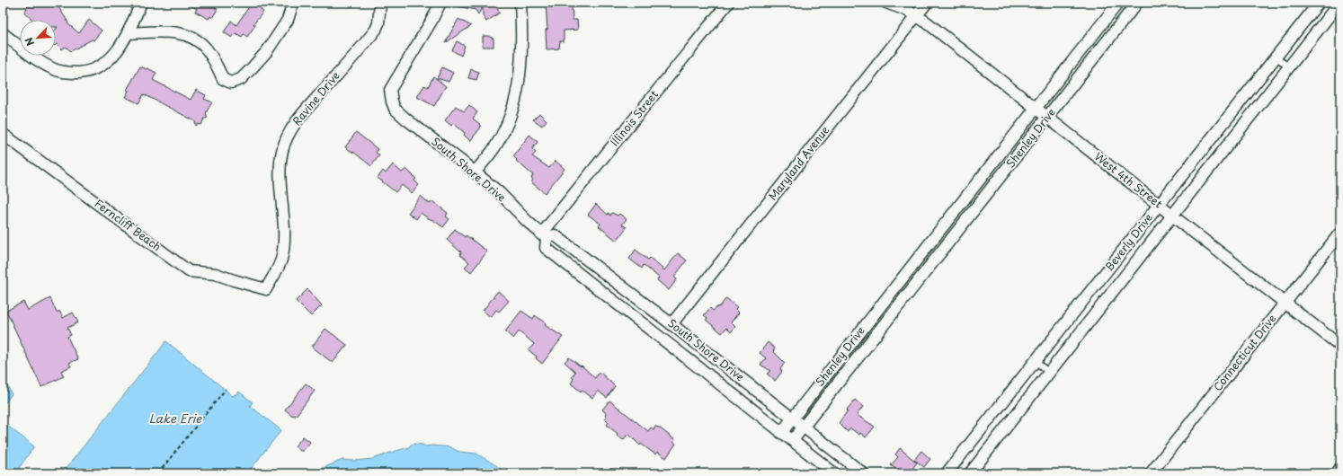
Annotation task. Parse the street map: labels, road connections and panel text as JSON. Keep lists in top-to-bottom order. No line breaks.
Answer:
{"streets":{"street":["Ravine Drive","Illinois Street","Shenley Drive","Maryland Avenue","South Shore Drive","West 4th Street","Ferncliff Beach","Beverly Drive","Connecticut Drive"]},"crossings":[["Ravine Drive","Ferncliff Beach"],["Illinois Street","South Shore Drive"],["Shenley Drive","South Shore Drive"],["Shenley Drive","West 4th Street"],["Maryland Avenue","South Shore Drive"],["Maryland Avenue","West 4th Street"],["West 4th Street","Beverly Drive"],["West 4th Street","Connecticut Drive"]],"water":["Lake Erie"],"north":"bottom left"}
